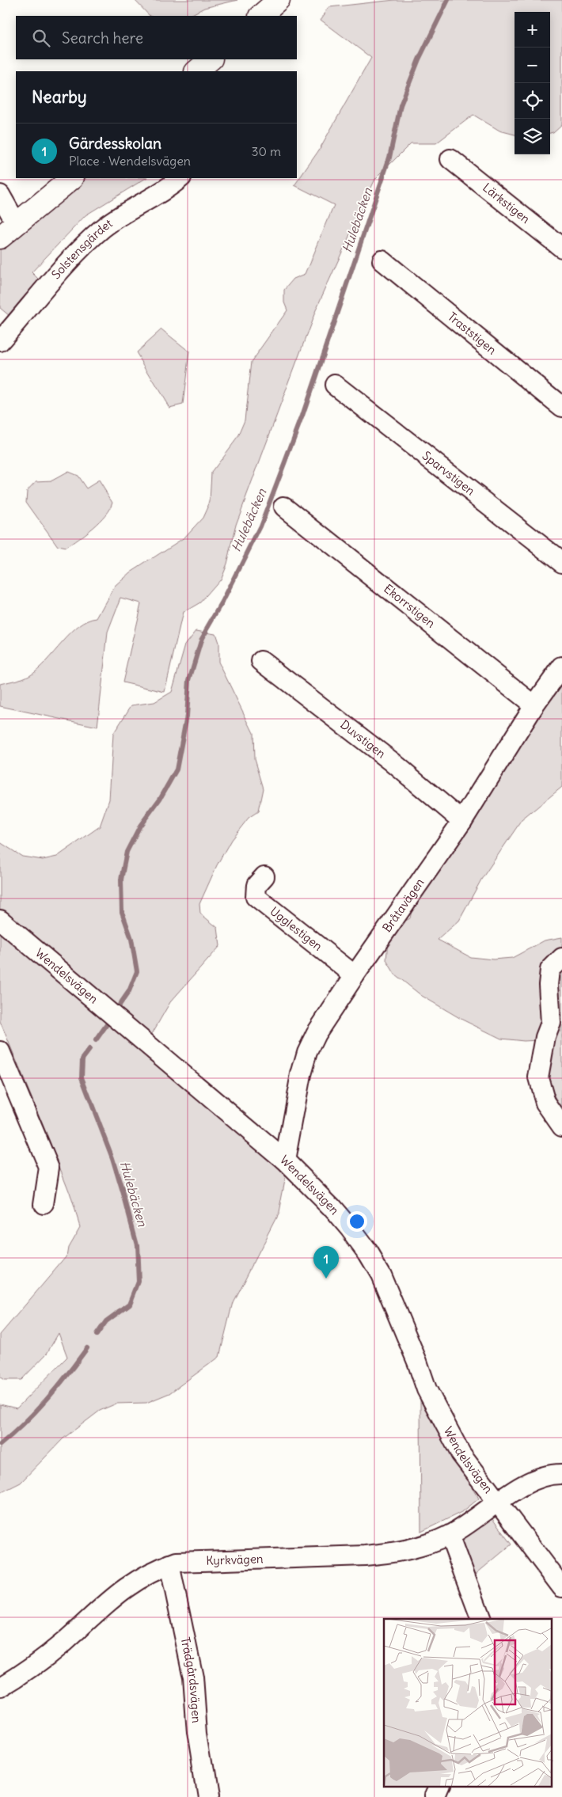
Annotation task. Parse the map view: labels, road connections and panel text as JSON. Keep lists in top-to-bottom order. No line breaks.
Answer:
{"streets":{"street":["Lärkstigen","Solstensgärdet","Traststigen","Sparvstigen","Ekorrstigen","Duvstigen","Bråtavägen","Ugglestigen","Wendelsvägen","Kyrkvägen","Trädgårdsvägen"]},"crossings":[["Ekorrstigen","Bråtavägen"],["Duvstigen","Bråtavägen"],["Bråtavägen","Ugglestigen"],["Bråtavägen","Wendelsvägen"],["Wendelsvägen","Kyrkvägen"],["Kyrkvägen","Trädgårdsvägen"]],"water":["Hulebäcken"],"page":{"map_buttons":["+","−"],"search":"Search here","heading":"Nearby","list":[{"mark":"1","name":"Gärdesskolan","note":"Place · Wendelsvägen","value":"30 m"}],"pins":"1"}}
